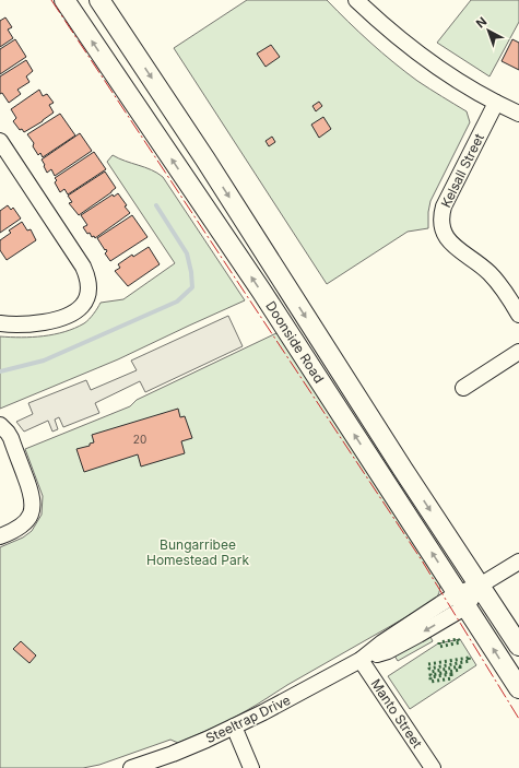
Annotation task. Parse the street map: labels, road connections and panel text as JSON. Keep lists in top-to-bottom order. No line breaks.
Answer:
{"streets":{"main road":["Doonside Road"],"street":["Kelsall Street","Manto Street","Steeltrap Drive"]},"crossings":[["Doonside Road","Steeltrap Drive"],["Manto Street","Steeltrap Drive"]],"parks":["Bungarribee Homestead Park"],"house_numbers":["20"],"north":"top left"}
